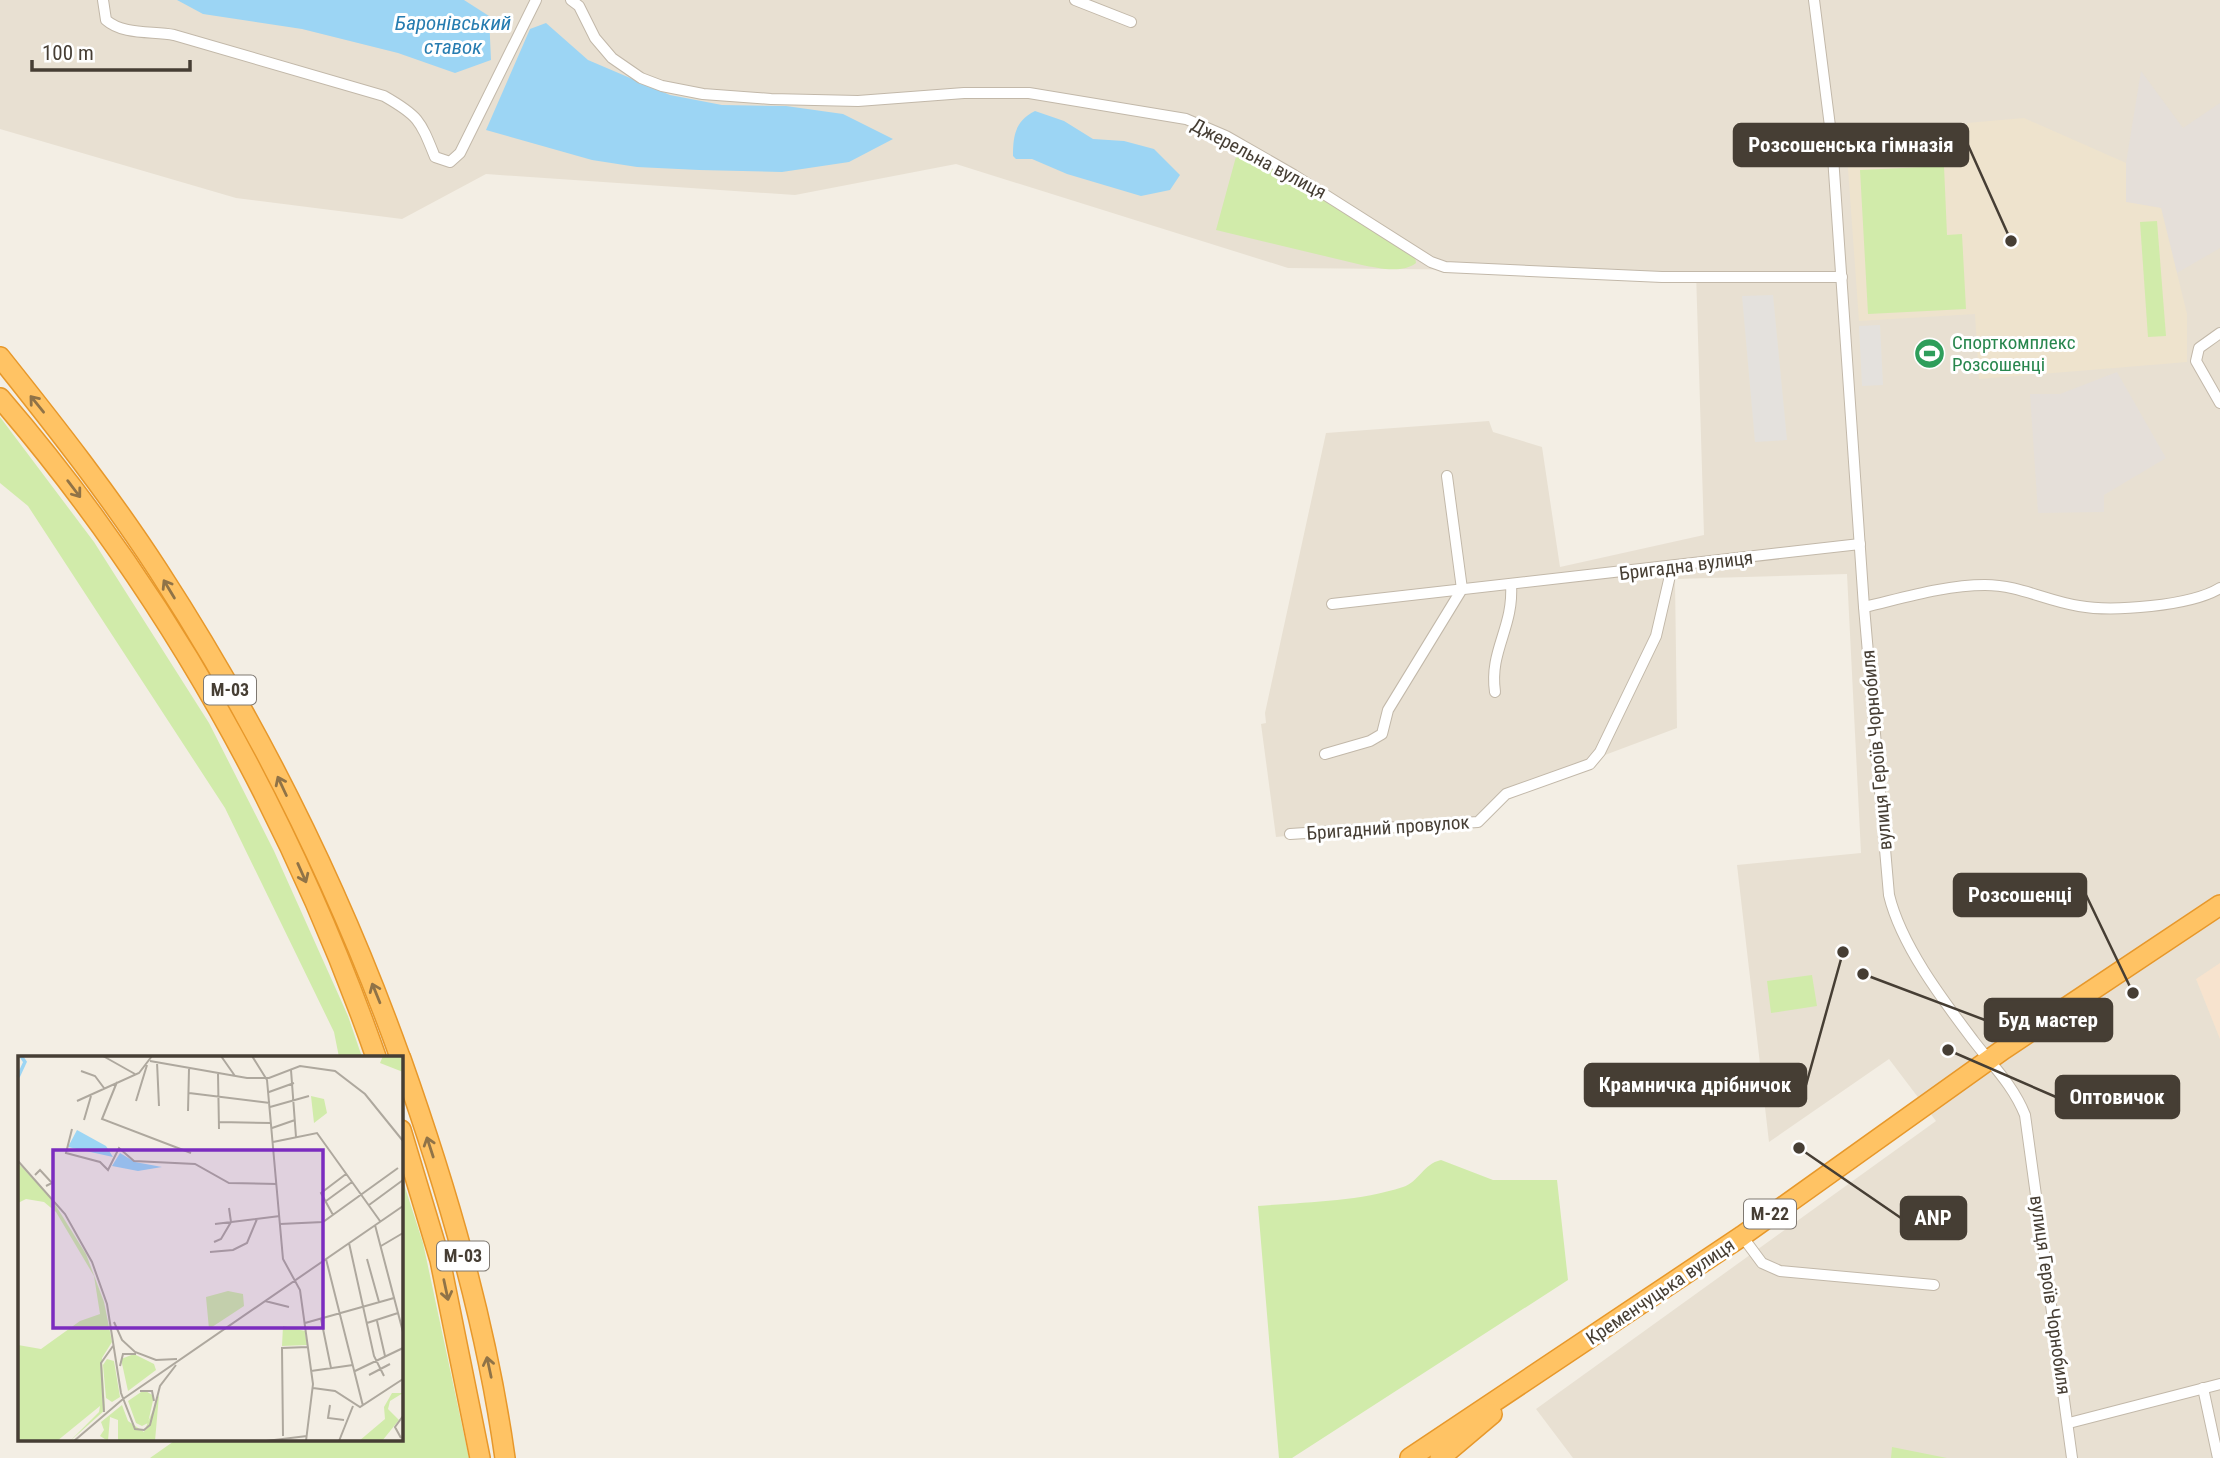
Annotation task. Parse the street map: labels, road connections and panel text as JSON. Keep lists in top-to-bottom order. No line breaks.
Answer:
{"streets":{"highway":["М-03","М-22","Кременчуцька вулиця"],"street":["Джерельна вулиця","Бригадна вулиця","вулиця Героїв Чорнобиля","Бригадний провулок"]},"crossings":[["Джерельна вулиця","вулиця Героїв Чорнобиля"],["Бригадна вулиця","вулиця Героїв Чорнобиля"],["Бригадна вулиця","Бригадний провулок"],["вулиця Героїв Чорнобиля","Кременчуцька вулиця"],["М-22","Кременчуцька вулиця"]],"water":["Баронівський ставок"],"places":{"other":["Розсошенська гімназія","Крамничка дрібничок","Буд мастер","Розсошенці","Оптовичок","ANP"],"sports":["Спорткомплекс Розсошенці"]},"scale_bar":"100 m"}
